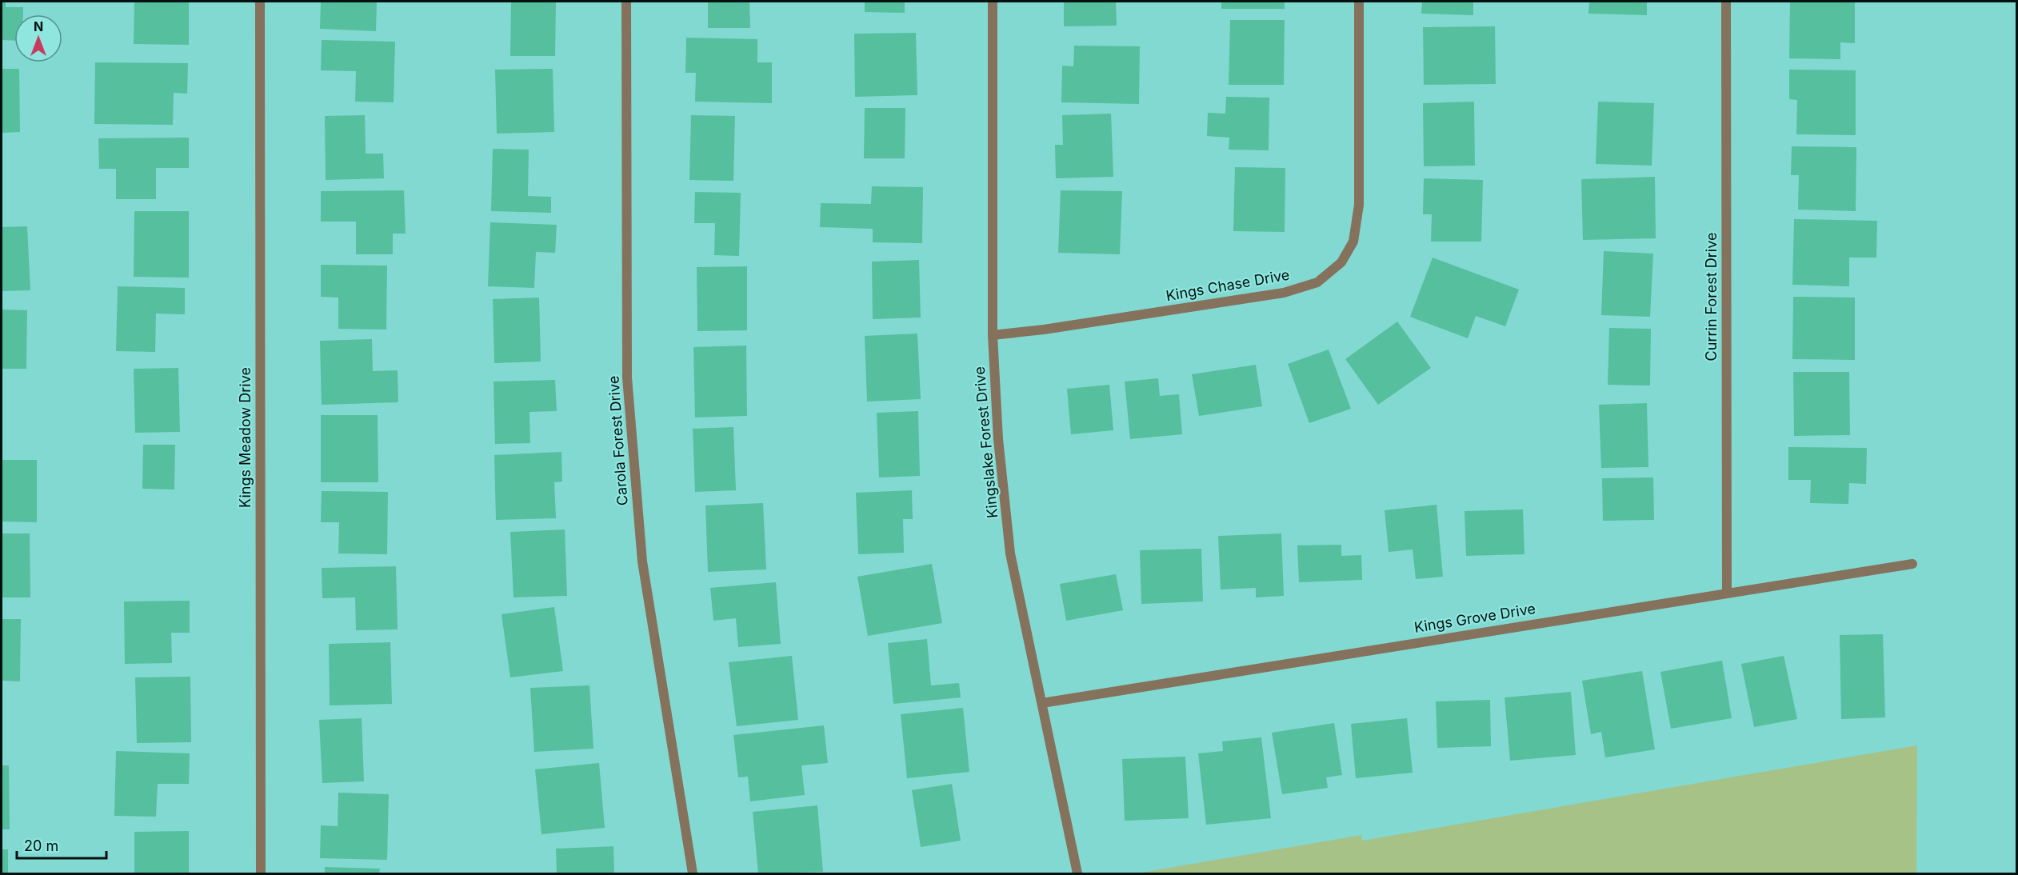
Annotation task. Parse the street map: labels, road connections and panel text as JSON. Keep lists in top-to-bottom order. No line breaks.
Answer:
{"streets":{"street":["Kings Chase Drive","Currin Forest Drive","Kings Meadow Drive","Carola Forest Drive","Kingslake Forest Drive","Kings Grove Drive"]},"crossings":[["Kings Chase Drive","Kingslake Forest Drive"],["Currin Forest Drive","Kings Grove Drive"],["Kingslake Forest Drive","Kings Grove Drive"]],"scale_bar":"20 m","north":"top"}
